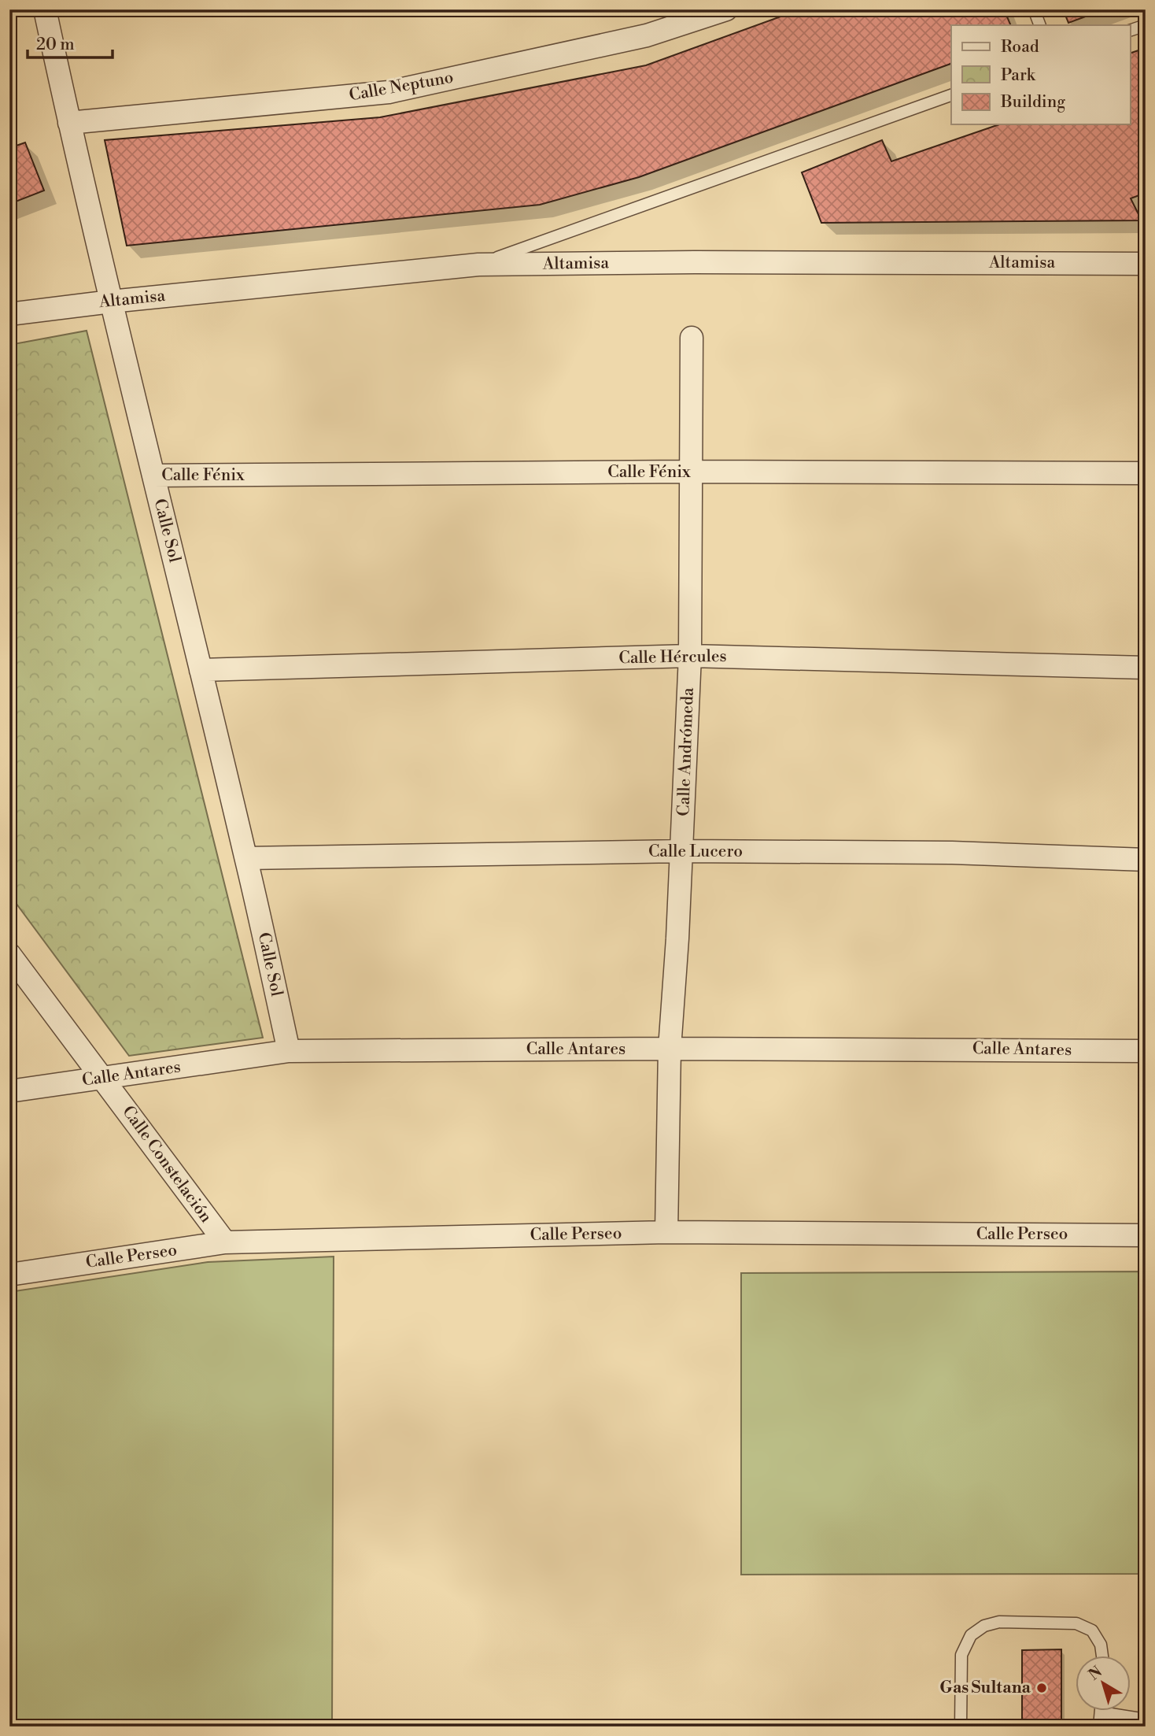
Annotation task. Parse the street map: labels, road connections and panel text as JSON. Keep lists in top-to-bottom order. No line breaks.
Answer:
{"streets":{"street":["Calle Neptuno","Altamisa","Calle Fénix","Calle Sol","Calle Hércules","Calle Andrómeda","Calle Lucero","Calle Antares","Calle Constelación","Calle Perseo"]},"crossings":[["Calle Neptuno","Calle Sol"],["Altamisa","Calle Sol"],["Calle Fénix","Calle Sol"],["Calle Fénix","Calle Andrómeda"],["Calle Sol","Calle Hércules"],["Calle Sol","Calle Lucero"],["Calle Sol","Calle Antares"],["Calle Hércules","Calle Andrómeda"],["Calle Andrómeda","Calle Lucero"],["Calle Andrómeda","Calle Antares"],["Calle Andrómeda","Calle Perseo"],["Calle Antares","Calle Constelación"],["Calle Constelación","Calle Perseo"]],"places":["Gas Sultana"],"legend":["Road","Park","Building"],"scale_bar":"20 m","north":"top left"}
